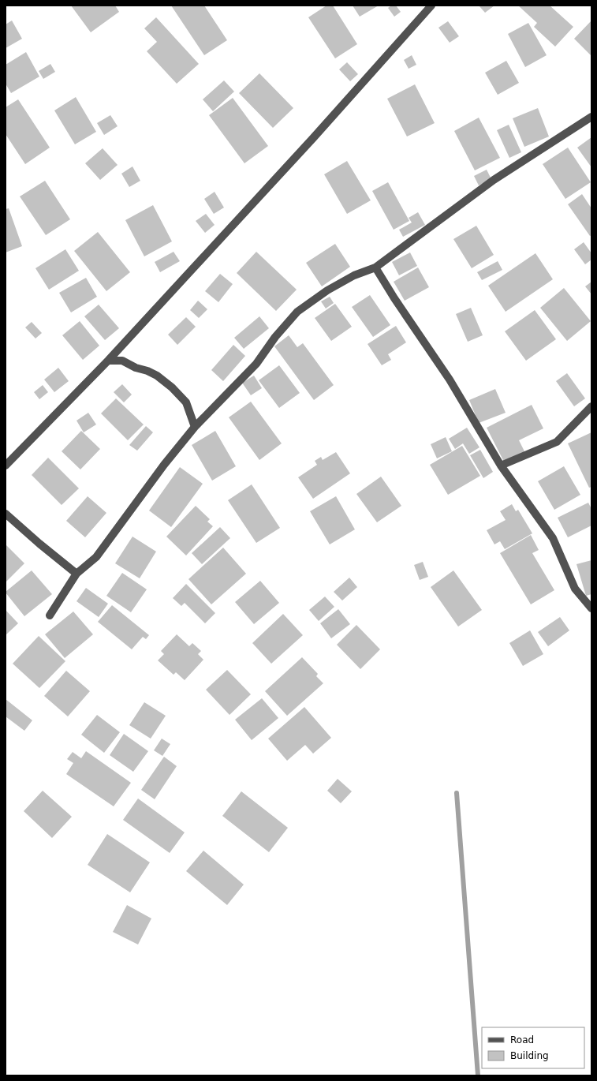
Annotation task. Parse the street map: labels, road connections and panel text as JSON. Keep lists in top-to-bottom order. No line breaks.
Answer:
{"legend":["Road","Building"]}
